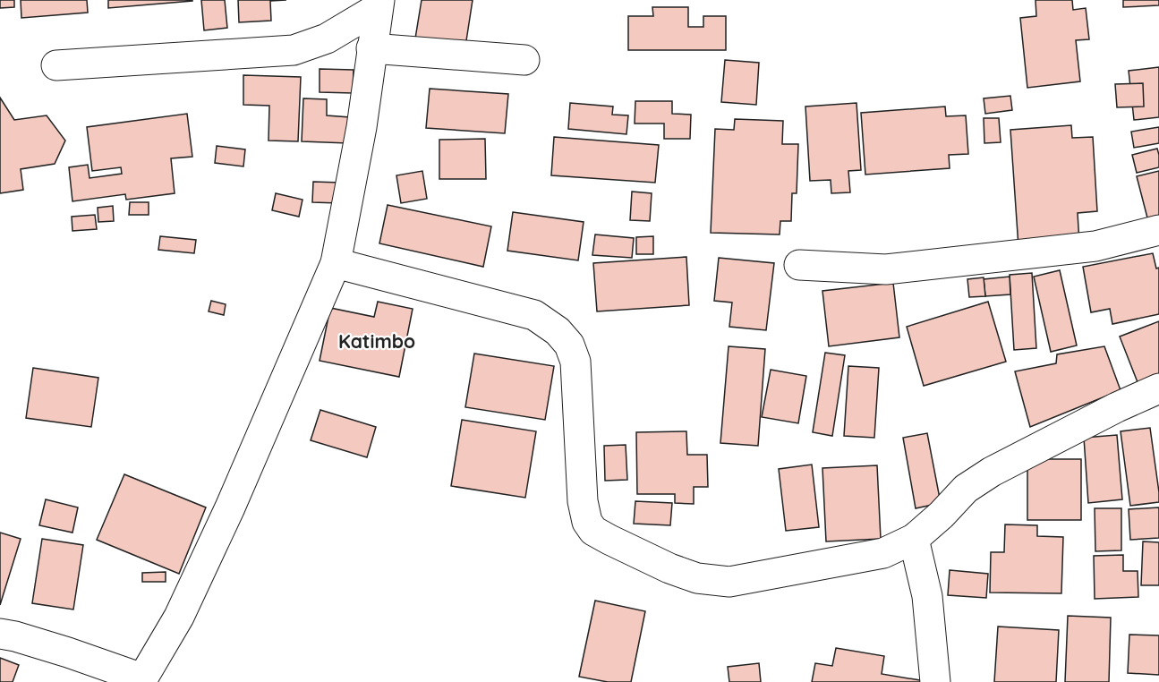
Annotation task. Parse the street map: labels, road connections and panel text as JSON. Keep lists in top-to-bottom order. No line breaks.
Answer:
{"districts":["Katimbo"]}
